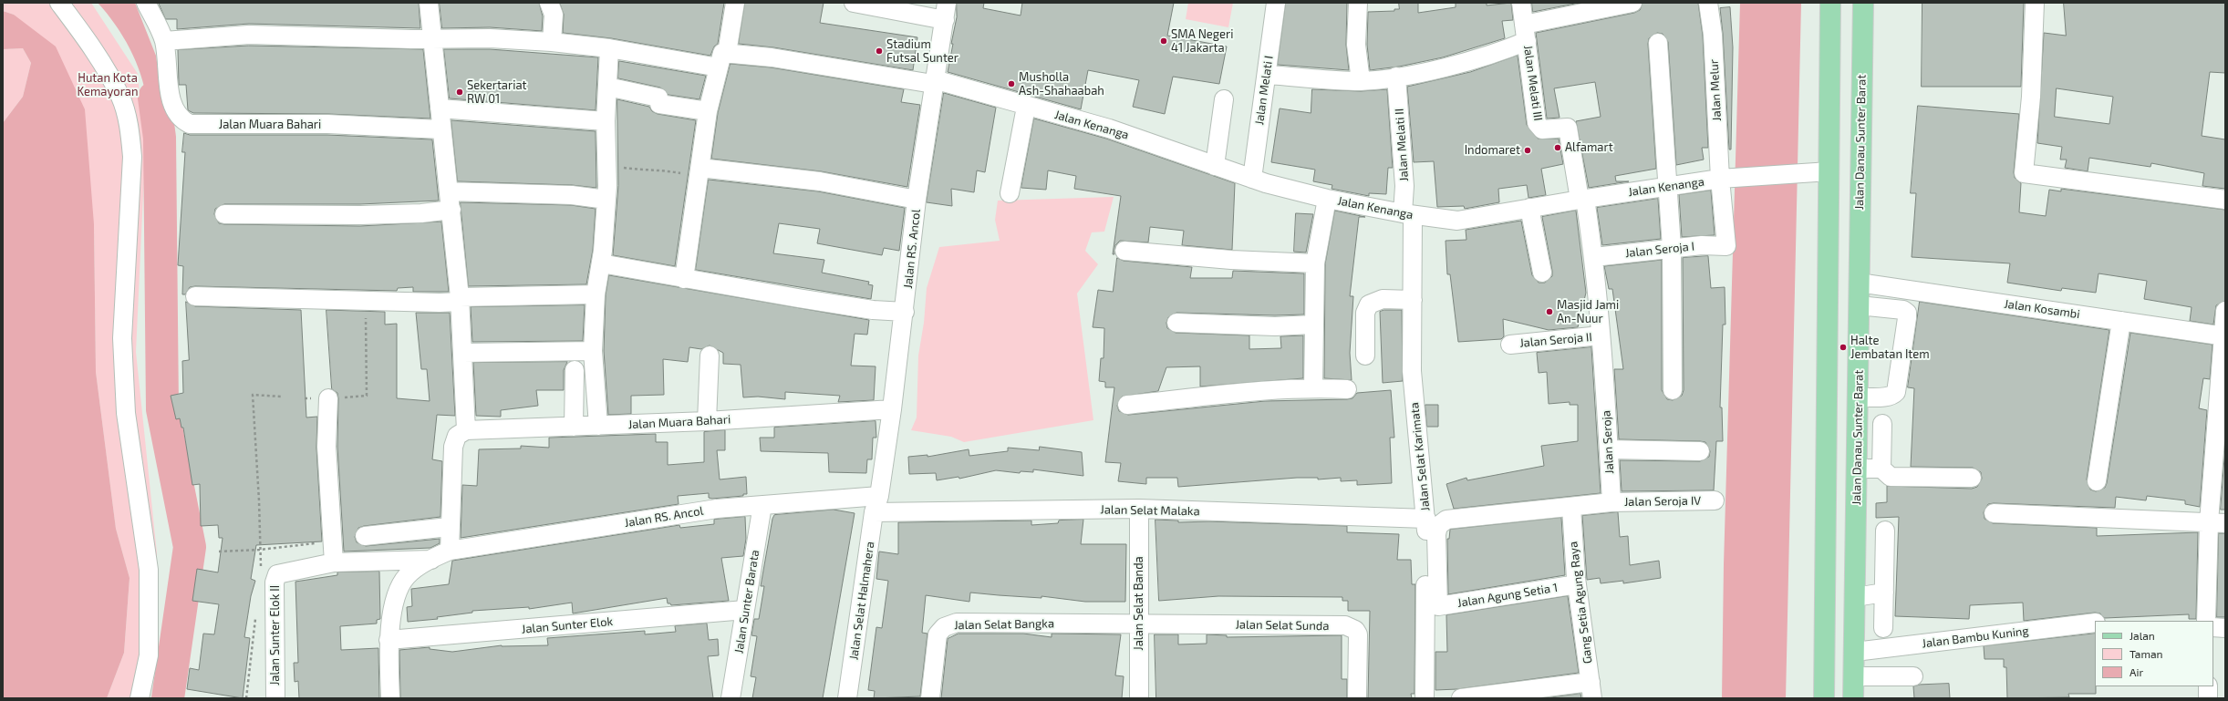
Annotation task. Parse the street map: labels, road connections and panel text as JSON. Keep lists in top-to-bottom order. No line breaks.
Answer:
{"streets":{"main road":["Jalan Danau Sunter Barat"],"street":["Jalan Melati III","Jalan Melati I","Jalan Melur","Jalan Muara Bahari","Jalan Kenanga","Jalan Melati II","Jalan RS. Ancol","Jalan Seroja I","Jalan Kosambi","Jalan Seroja II","Jalan Seroja","Jalan Selat Karimata","Jalan Seroja IV","Jalan Selat Malaka","Jalan Agung Setia 1","Jalan Selat Halmahera","Jalan Sunter Barata","Gang Setia Agung Raya","Jalan Selat Banda","Jalan Selat Bangka","Jalan Sunter Elok","Jalan Selat Sunda","Jalan Sunter Elok II","Jalan Bambu Kuning"]},"crossings":[["Jalan Melati III","Jalan Kenanga"],["Jalan Melati III","Jalan Seroja"],["Jalan Melati I","Jalan Kenanga"],["Jalan Melur","Jalan Kenanga"],["Jalan Melur","Jalan Seroja I"],["Jalan Muara Bahari","Jalan RS. Ancol"],["Jalan Kenanga","Jalan Melati II"],["Jalan Kenanga","Jalan RS. Ancol"],["Jalan Kenanga","Jalan Seroja"],["Jalan Kenanga","Jalan Selat Karimata"],["Jalan Danau Sunter Barat","Jalan Kosambi"],["Jalan Danau Sunter Barat","Jalan Bambu Kuning"],["Jalan Melati II","Jalan Selat Karimata"],["Jalan RS. Ancol","Jalan Selat Malaka"],["Jalan RS. Ancol","Jalan Selat Halmahera"],["Jalan RS. Ancol","Jalan Sunter Barata"],["Jalan Seroja I","Jalan Seroja"],["Jalan Seroja II","Jalan Seroja"],["Jalan Seroja","Jalan Seroja IV"],["Jalan Selat Karimata","Jalan Selat Malaka"],["Jalan Selat Malaka","Jalan Selat Halmahera"],["Jalan Selat Malaka","Jalan Selat Banda"],["Jalan Agung Setia 1","Gang Setia Agung Raya"],["Jalan Sunter Barata","Jalan Sunter Elok"],["Jalan Selat Banda","Jalan Selat Bangka"],["Jalan Selat Banda","Jalan Selat Sunda"],["Jalan Selat Bangka","Jalan Selat Sunda"]],"parks":["Hutan Kota Kemayoran"],"places":["SMA Negeri 41 Jakarta","Stadium Futsal Sunter","Musholla Ash-Shahaabah","Sekertariat RW 01","Alfamart","Indomaret","Masjid Jami An-Nuur","Halte Jembatan Item"],"legend":["Jalan","Taman","Air"]}
